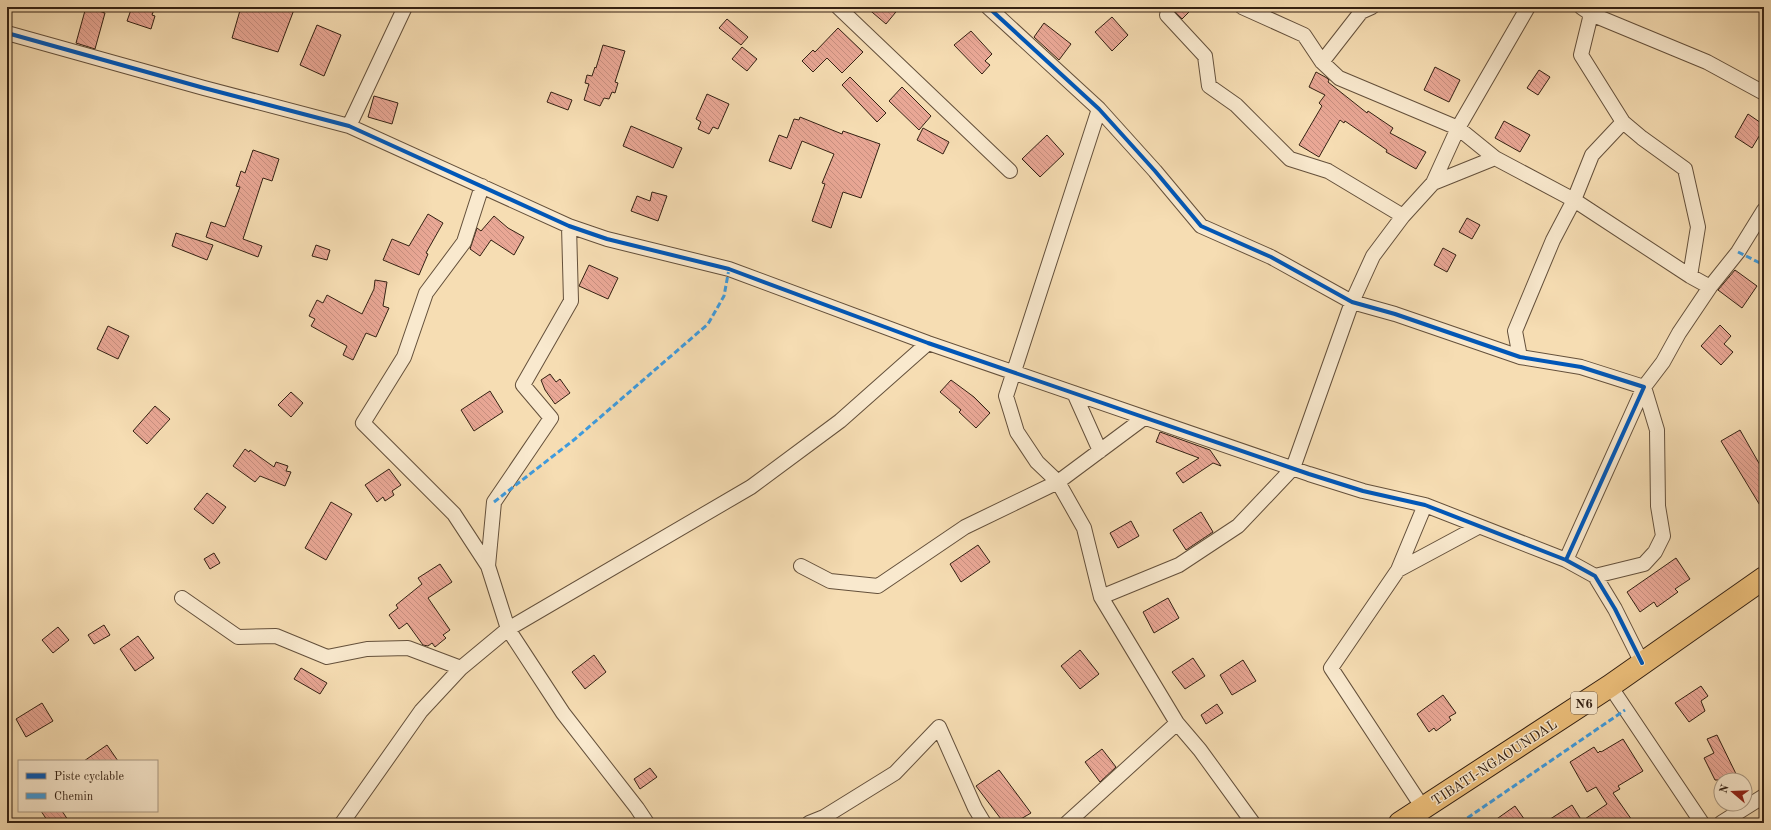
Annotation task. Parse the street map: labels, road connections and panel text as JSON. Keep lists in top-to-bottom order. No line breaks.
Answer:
{"streets":{"highway":["N6","TIBATI-NGAOUNDAL"]},"legend":["Piste cyclable","Chemin"],"north":"left"}
